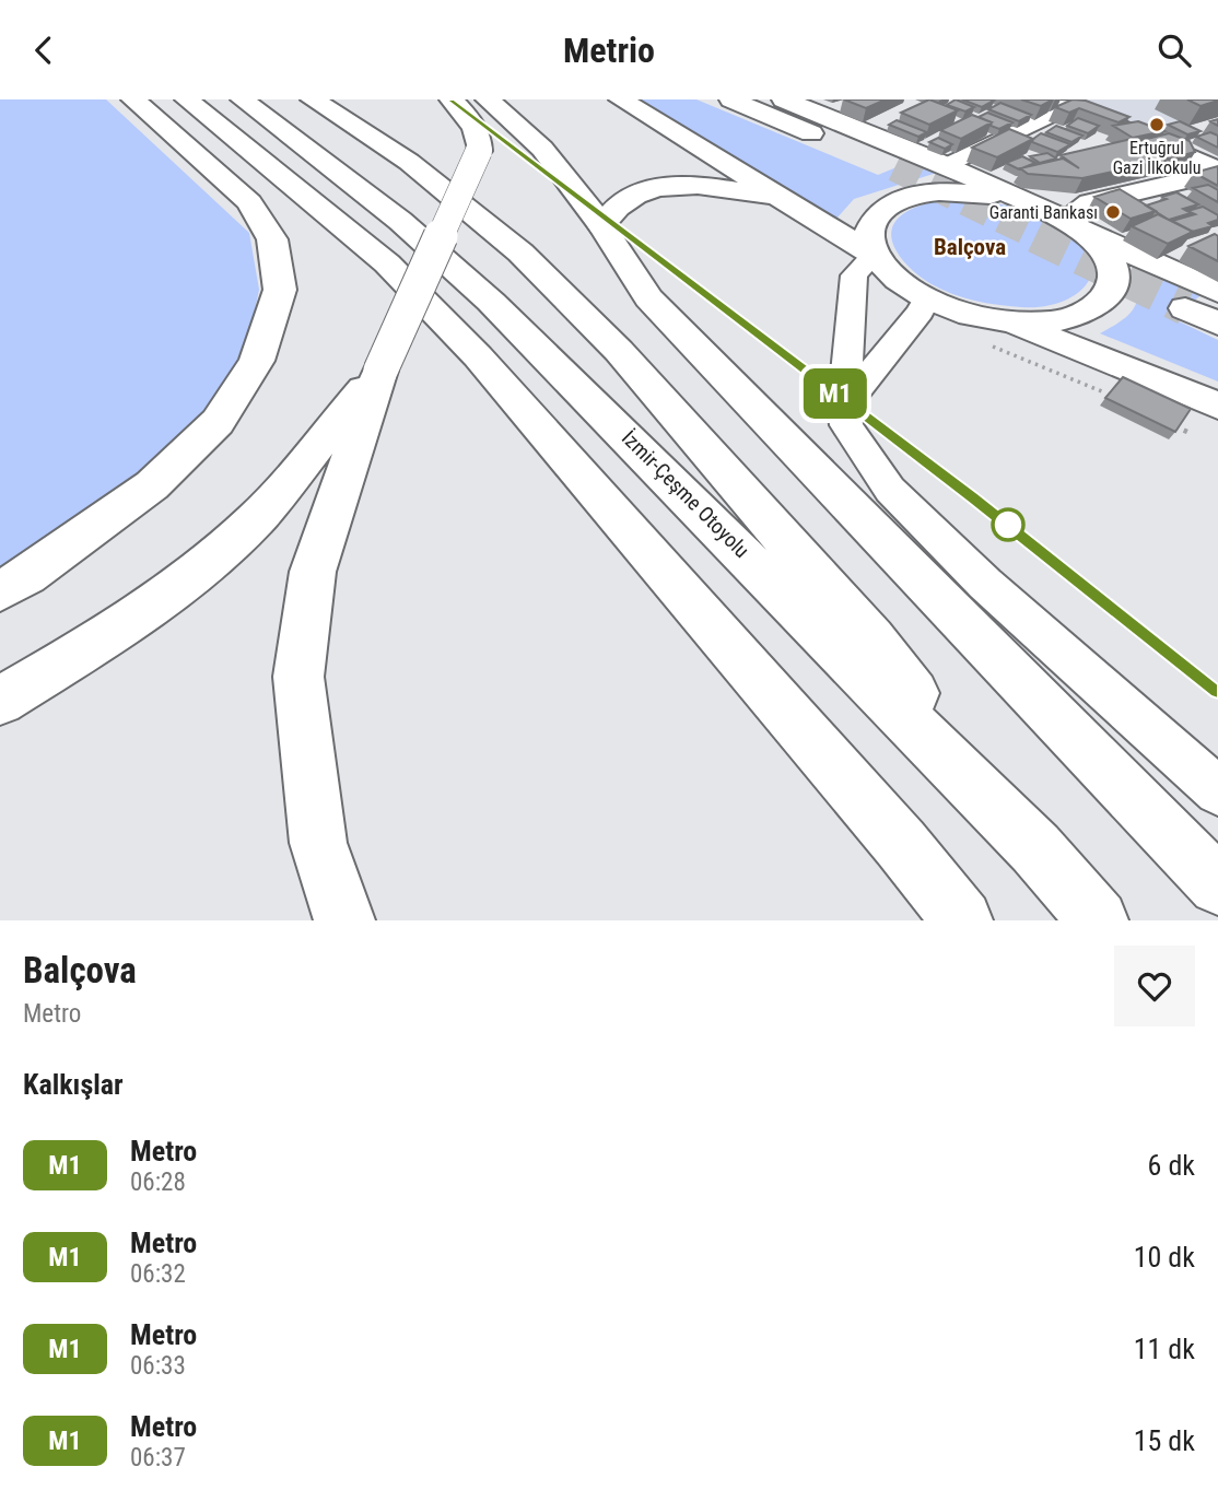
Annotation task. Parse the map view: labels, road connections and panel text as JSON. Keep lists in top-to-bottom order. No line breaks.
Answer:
{"streets":{"main road":["İzmir-Çeşme Otoyolu"]},"districts":["Balçova"],"places":["Ertuğrul Gazi İlkokulu","Garanti Bankası"],"lines":["metro line M1"],"page":{"header":"Metrio","on_map":"M1","heading":[["Balçova","Metro"],"Kalkışlar"],"list":[{"mark":"M1","name":"Metro","note":"06:28","value":"6 dk"},{"mark":"M1","name":"Metro","note":"06:32","value":"10 dk"},{"mark":"M1","name":"Metro","note":"06:33","value":"11 dk"},{"mark":"M1","name":"Metro","note":"06:37","value":"15 dk"}]}}
